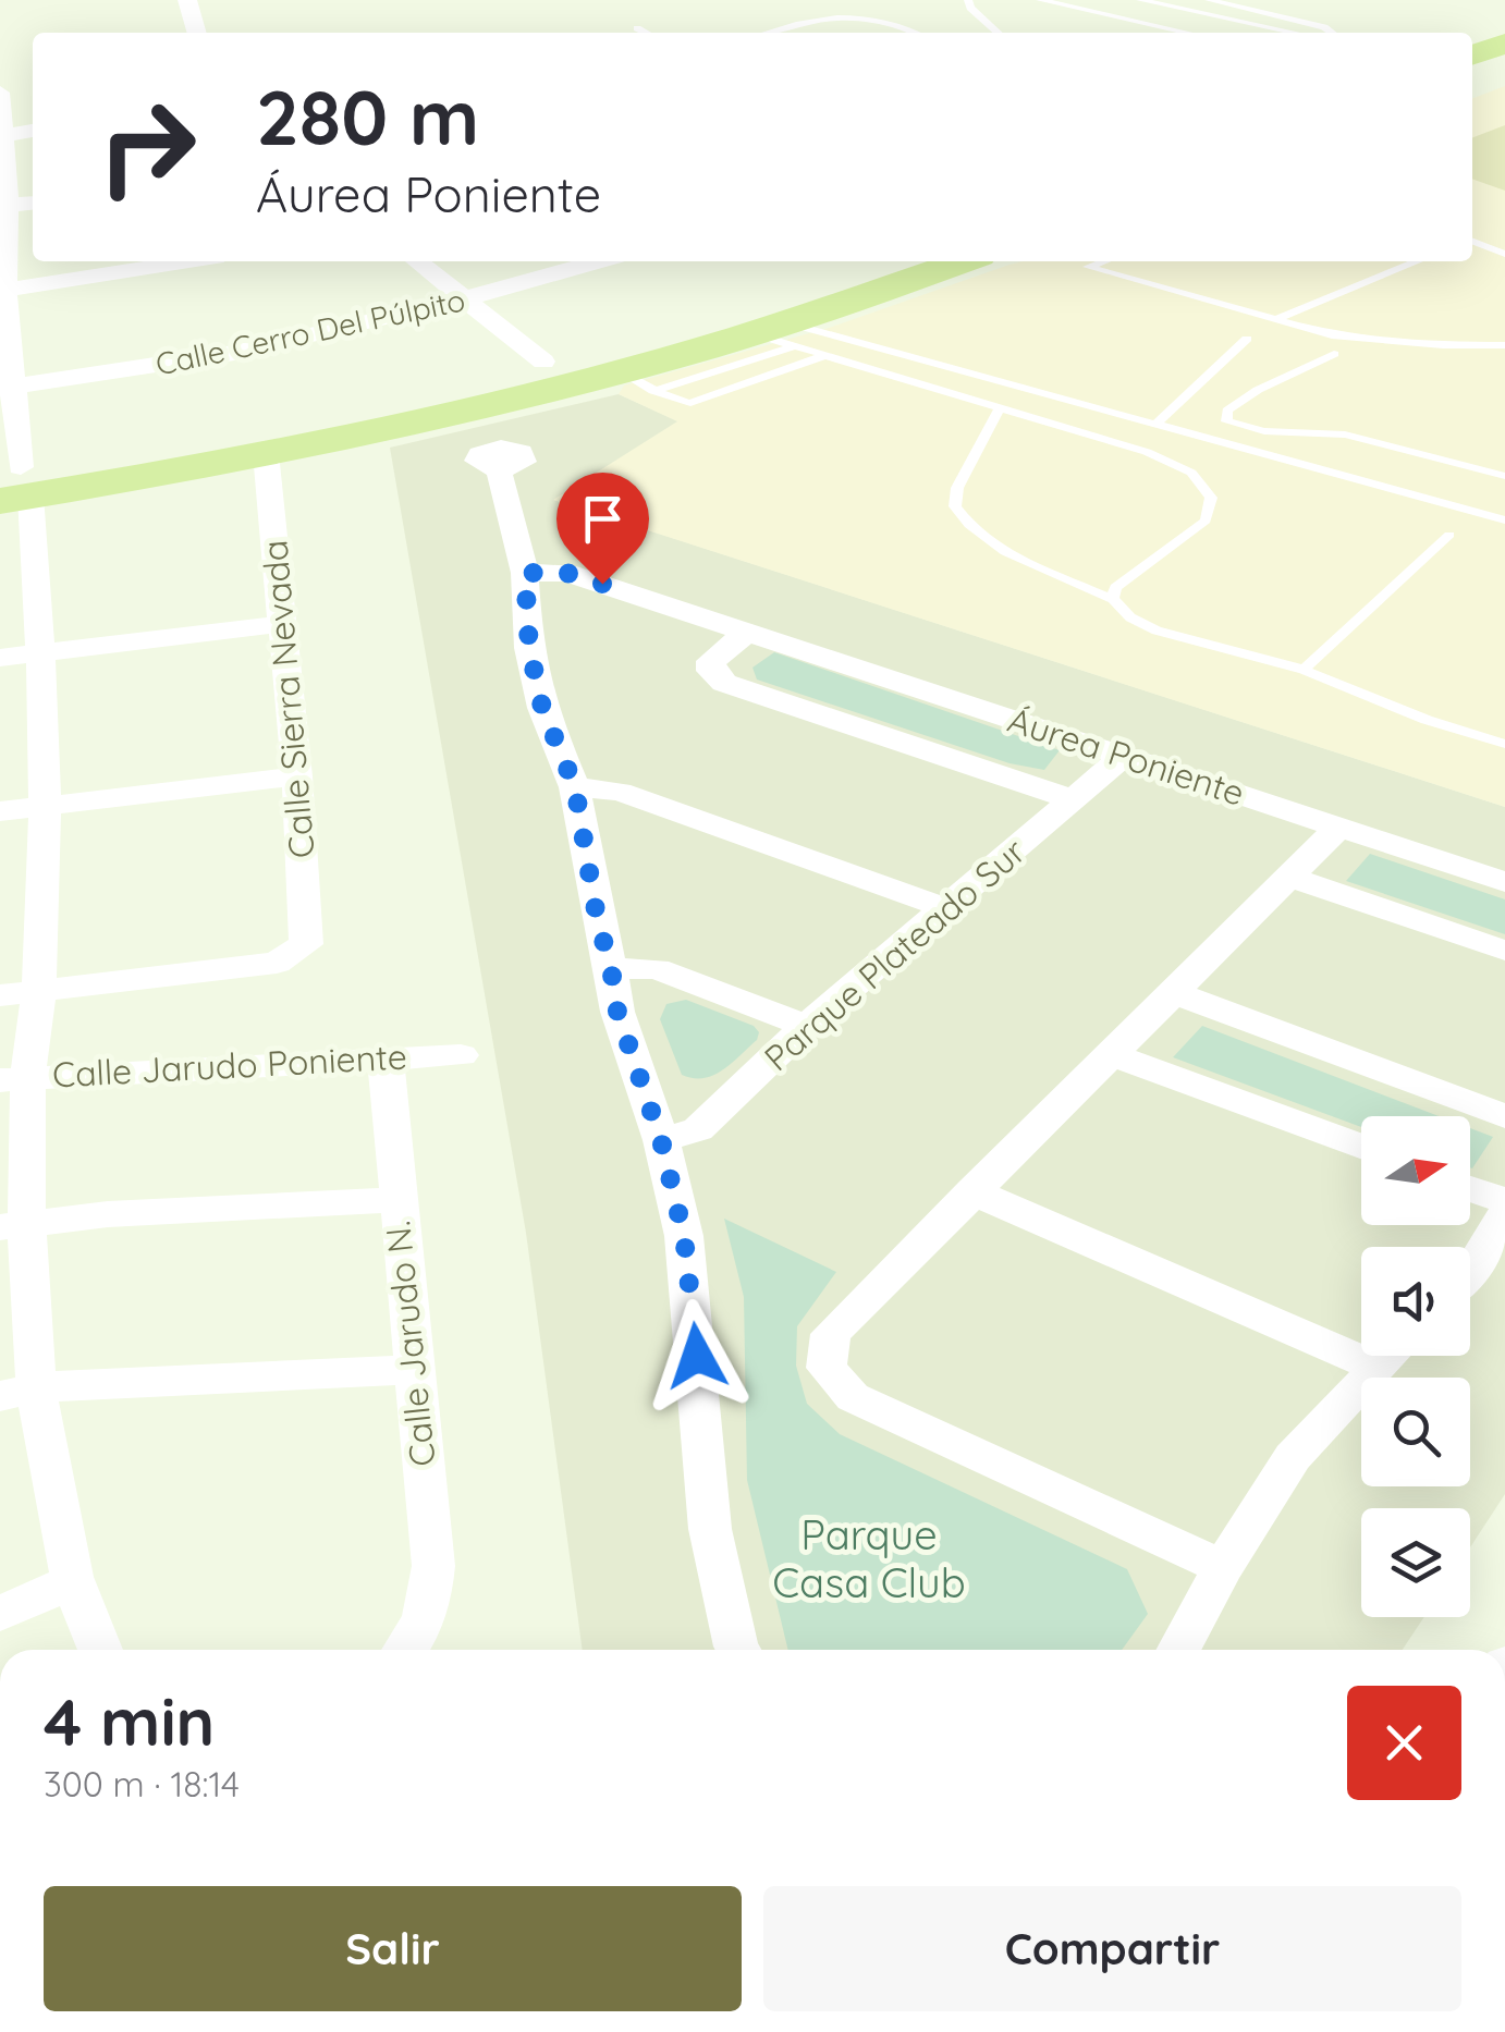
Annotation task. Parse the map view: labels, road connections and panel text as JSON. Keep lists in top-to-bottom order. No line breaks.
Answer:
{"streets":{"street":["Calle Cerro Del Púlpito","Calle Sierra Nevada","Áurea Poniente","Parque Plateado Sur","Calle Jarudo Poniente","Calle Jarudo N."]},"crossings":[["Áurea Poniente","Parque Plateado Sur"],["Calle Jarudo Poniente","Calle Jarudo N."]],"parks":["Parque Casa Club"],"north":"right","page":{"turn":["280 m","Áurea Poniente"],"heading":["4 min","300 m · 18:14"],"buttons":["Salir","Compartir"]}}
